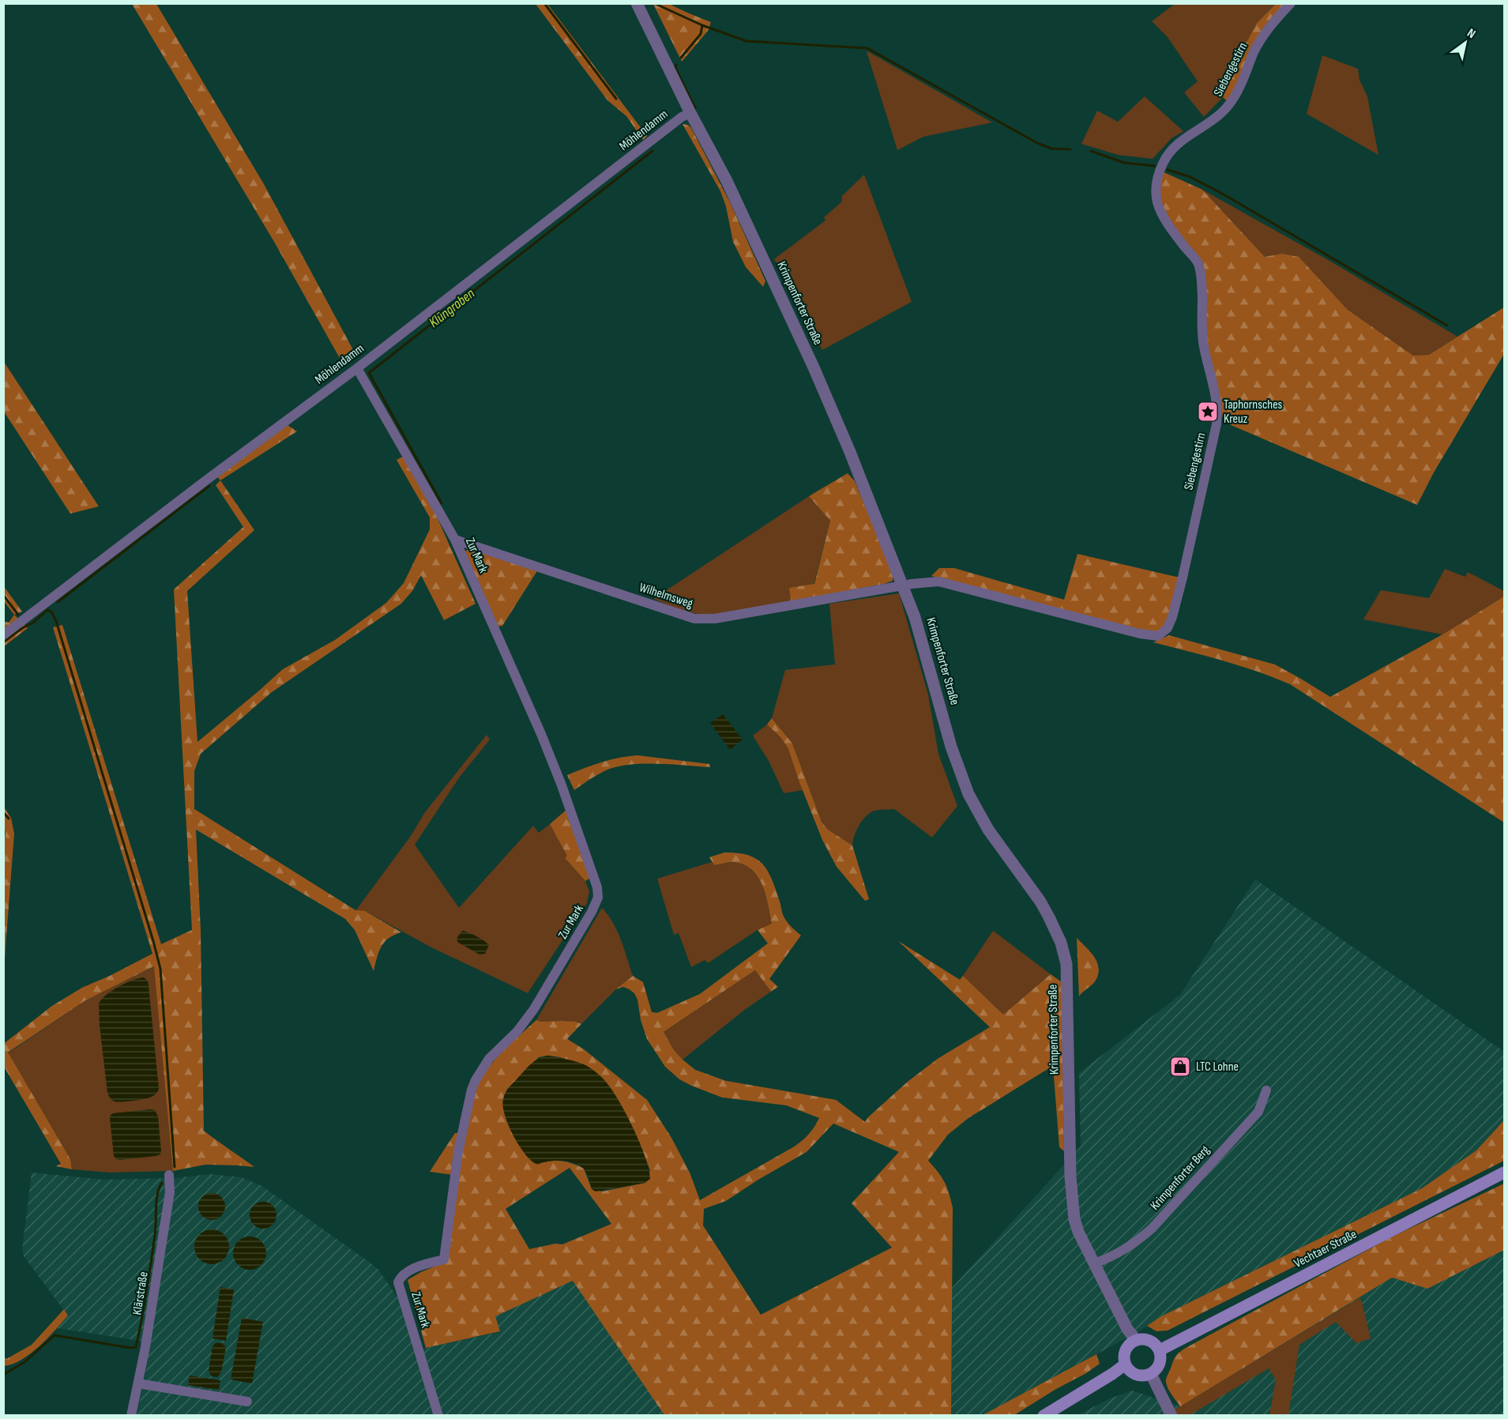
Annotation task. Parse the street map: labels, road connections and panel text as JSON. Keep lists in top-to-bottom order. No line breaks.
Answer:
{"streets":{"main road":["Vechtaer Straße"],"street":["Siebengestirn","Möhlendamm","Krimpenforter Straße","Zur Mark","Wilhelmsweg","Krimpenforter Berg","Klärstraße"]},"crossings":[["Siebengestirn","Krimpenforter Straße"],["Siebengestirn","Wilhelmsweg"],["Möhlendamm","Krimpenforter Straße"],["Möhlendamm","Zur Mark"],["Krimpenforter Straße","Wilhelmsweg"],["Krimpenforter Straße","Krimpenforter Berg"],["Krimpenforter Straße","Vechtaer Straße"],["Zur Mark","Wilhelmsweg"]],"water":["Klüngraben"],"places":{"place":["Taphornsches Kreuz"],"shop":["LTC Lohne"]},"north":"top right"}
